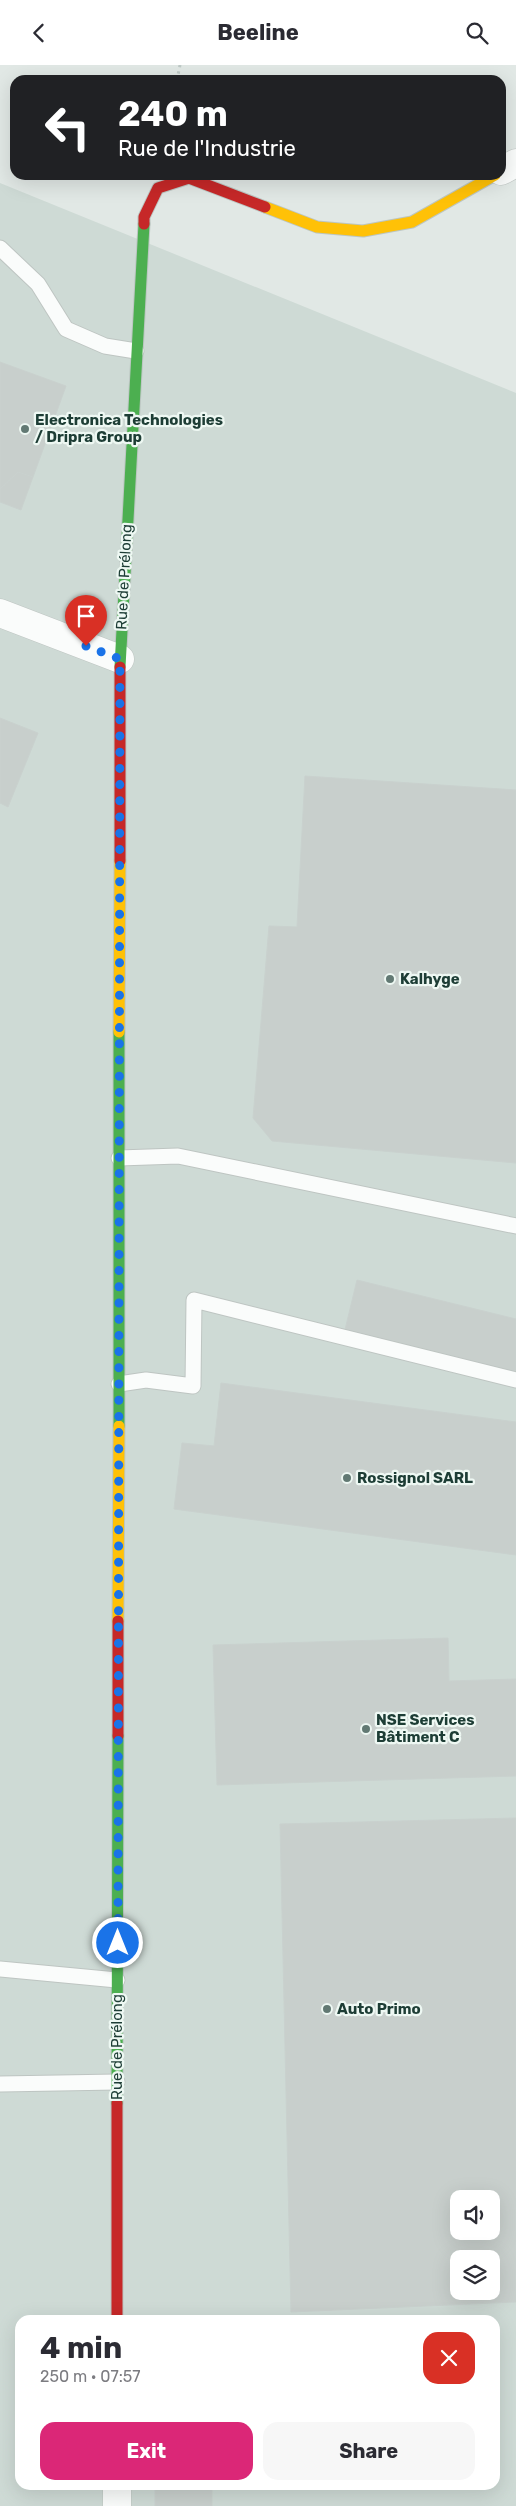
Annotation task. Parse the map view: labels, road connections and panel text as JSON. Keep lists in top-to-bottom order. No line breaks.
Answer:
{"streets":{"street":["Rue de Prélong"]},"places":["Electronica Technologies / Dripra Group","Kalhyge","Rossignol SARL","NSE Services Bâtiment C","Auto Primo"],"page":{"header":"Beeline","turn":["240 m","Rue de l'Industrie"],"heading":["4 min","250 m · 07:57"],"buttons":["Exit","Share"]}}
